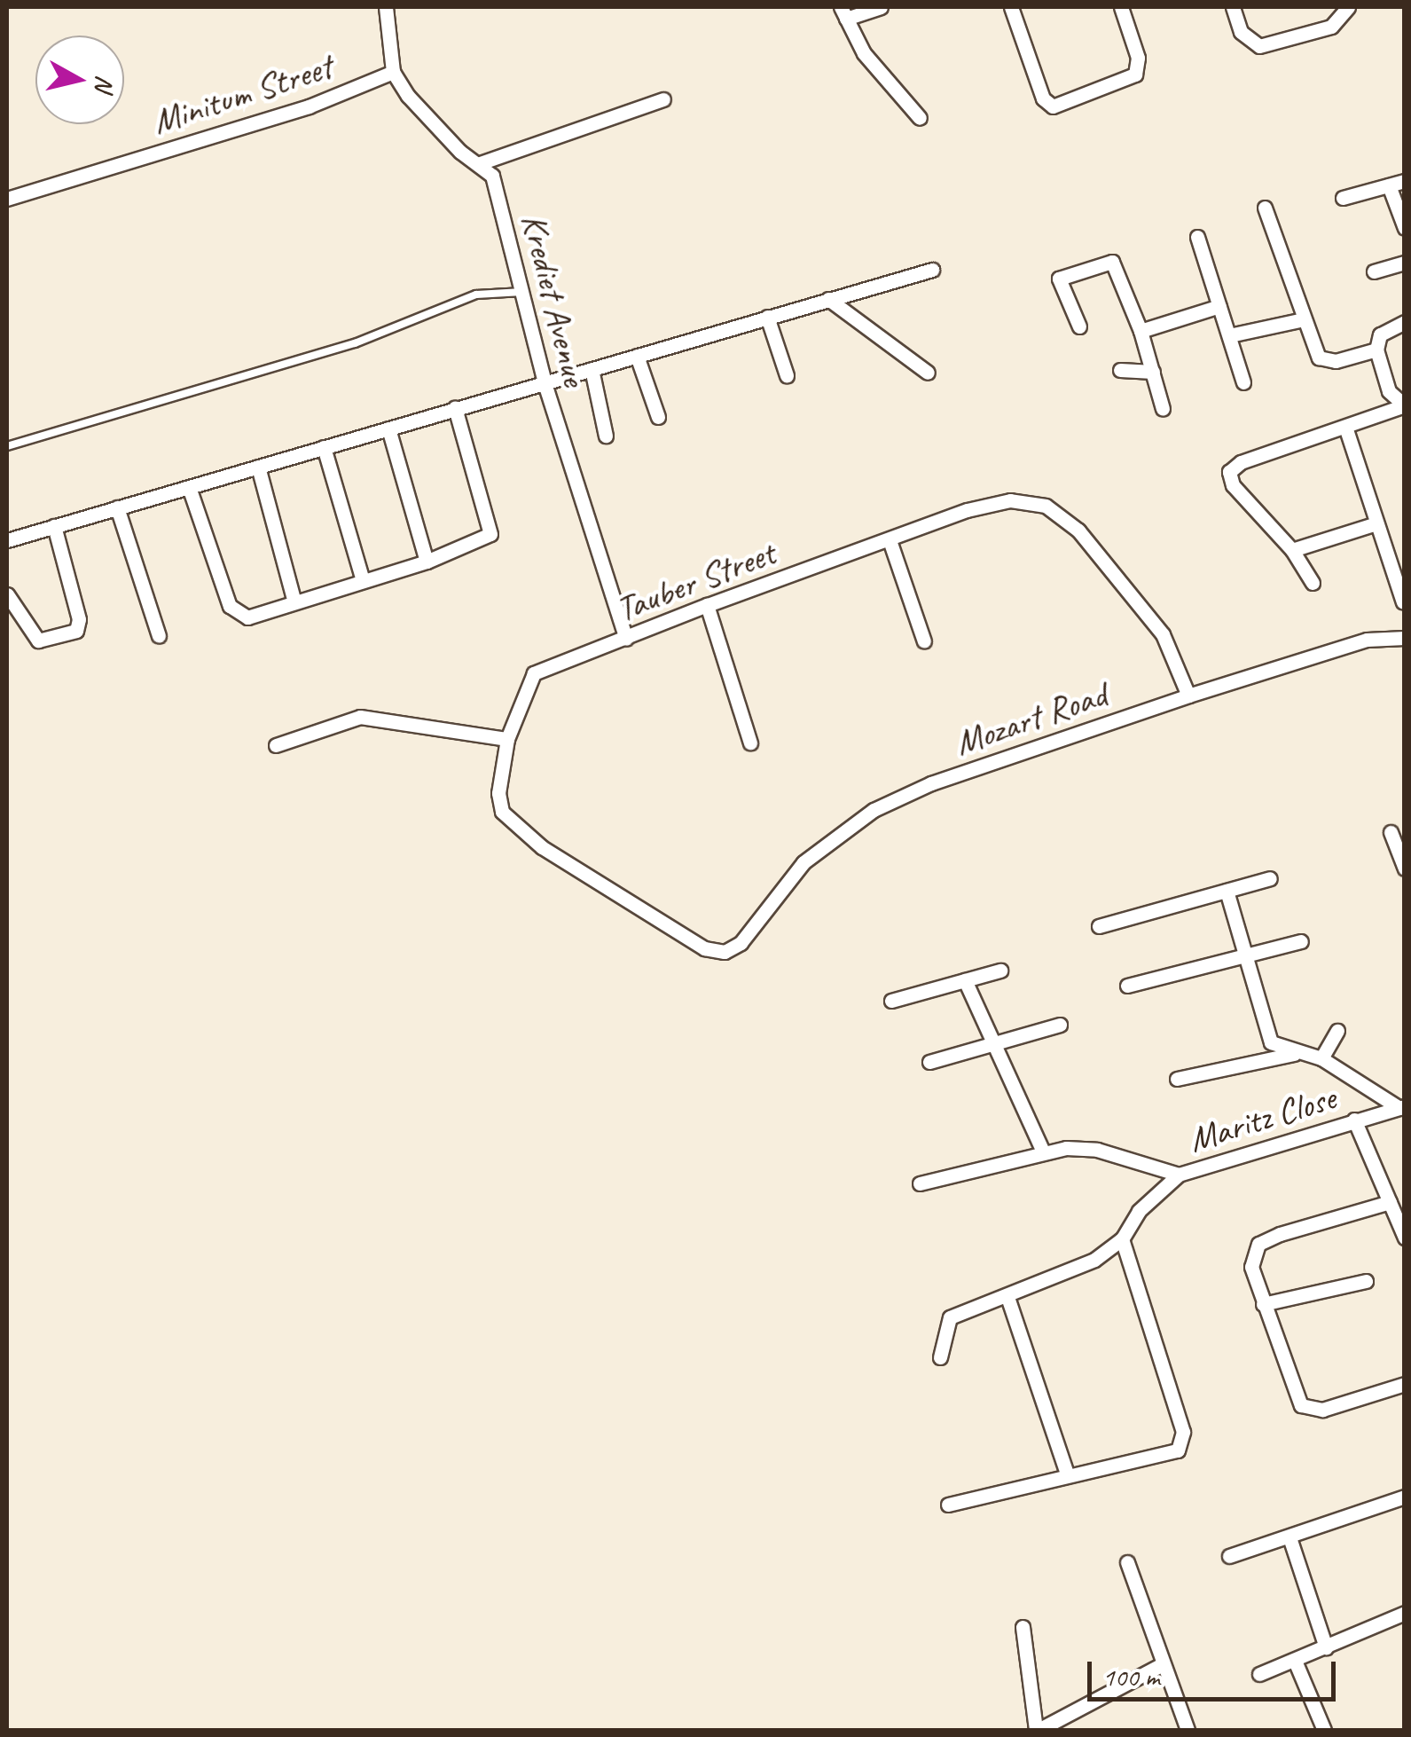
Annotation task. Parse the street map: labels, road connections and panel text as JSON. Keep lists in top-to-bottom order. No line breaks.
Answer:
{"streets":{"street":["Minitum Street","Krediet Avenue","Tauber Street","Mozart Road","Maritz Close"]},"crossings":[["Minitum Street","Krediet Avenue"],["Krediet Avenue","Tauber Street"],["Tauber Street","Mozart Road"]],"scale_bar":"100 m","north":"right"}
